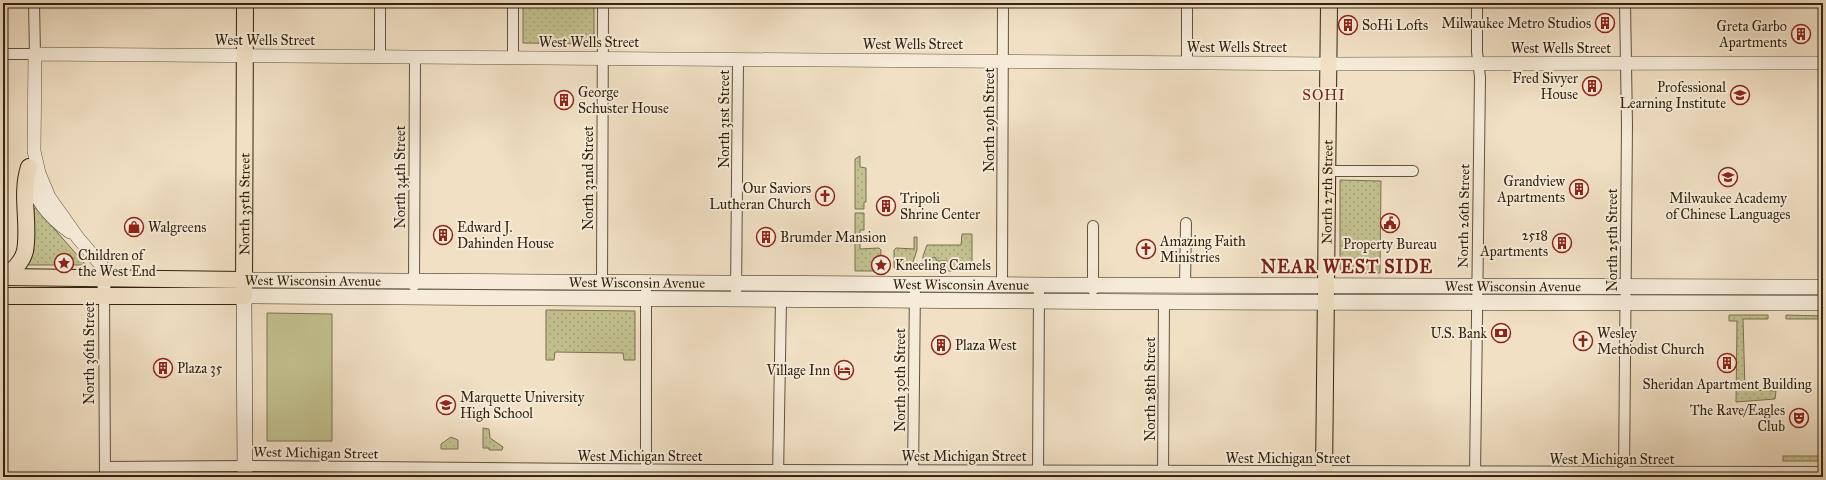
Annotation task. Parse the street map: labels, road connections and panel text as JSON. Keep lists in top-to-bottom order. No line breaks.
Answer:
{"streets":{"main road":["North 27th Street","North 35th Street","West Wisconsin Avenue"],"street":["West Wells Street","North 31st Street","North 29th Street","North 34th Street","North 32nd Street","North 26th Street","North 25th Street","North 36th Street","North 30th Street","North 28th Street","West Michigan Street"]},"crossings":[["West Wells Street","North 31st Street"],["West Wells Street","North 29th Street"],["West Wells Street","North 34th Street"],["West Wells Street","North 32nd Street"],["West Wells Street","North 27th Street"],["West Wells Street","North 35th Street"],["West Wells Street","North 26th Street"],["West Wells Street","North 25th Street"],["North 31st Street","West Wisconsin Avenue"],["North 29th Street","West Wisconsin Avenue"],["North 34th Street","West Wisconsin Avenue"],["North 32nd Street","West Wisconsin Avenue"],["North 27th Street","West Wisconsin Avenue"],["North 27th Street","West Michigan Street"],["North 35th Street","West Wisconsin Avenue"],["North 35th Street","West Michigan Street"],["North 26th Street","West Wisconsin Avenue"],["North 26th Street","West Michigan Street"],["North 25th Street","West Wisconsin Avenue"],["North 25th Street","West Michigan Street"],["West Wisconsin Avenue","North 36th Street"],["West Wisconsin Avenue","North 30th Street"],["West Wisconsin Avenue","North 28th Street"],["North 36th Street","West Michigan Street"],["North 30th Street","West Michigan Street"],["North 28th Street","West Michigan Street"]],"districts":["SOHI","NEAR WEST SIDE"],"places":{"building":["Milwaukee Metro Studios","SoHi Lofts","Greta Garbo Apartments","Fred Sivyer House","George Schuster House","Grandview Apartments","Tripoli Shrine Center","Edward J. Dahinden House","Brumder Mansion","2518 Apartments","Plaza West","Sheridan Apartment Building","Plaza 35"],"school or university":["Professional Learning Institute","Milwaukee Academy of Chinese Languages","Marquette University High School"],"church":["Our Saviors Lutheran Church","Amazing Faith Ministries","Wesley Methodist Church"],"public building":["Property Bureau"],"shop":["Walgreens"],"place":["Children of the West End","Kneeling Camels"],"bank":["U.S. Bank"],"hotel":["Village Inn"],"theatre":["The Rave/Eagles Club"]}}
